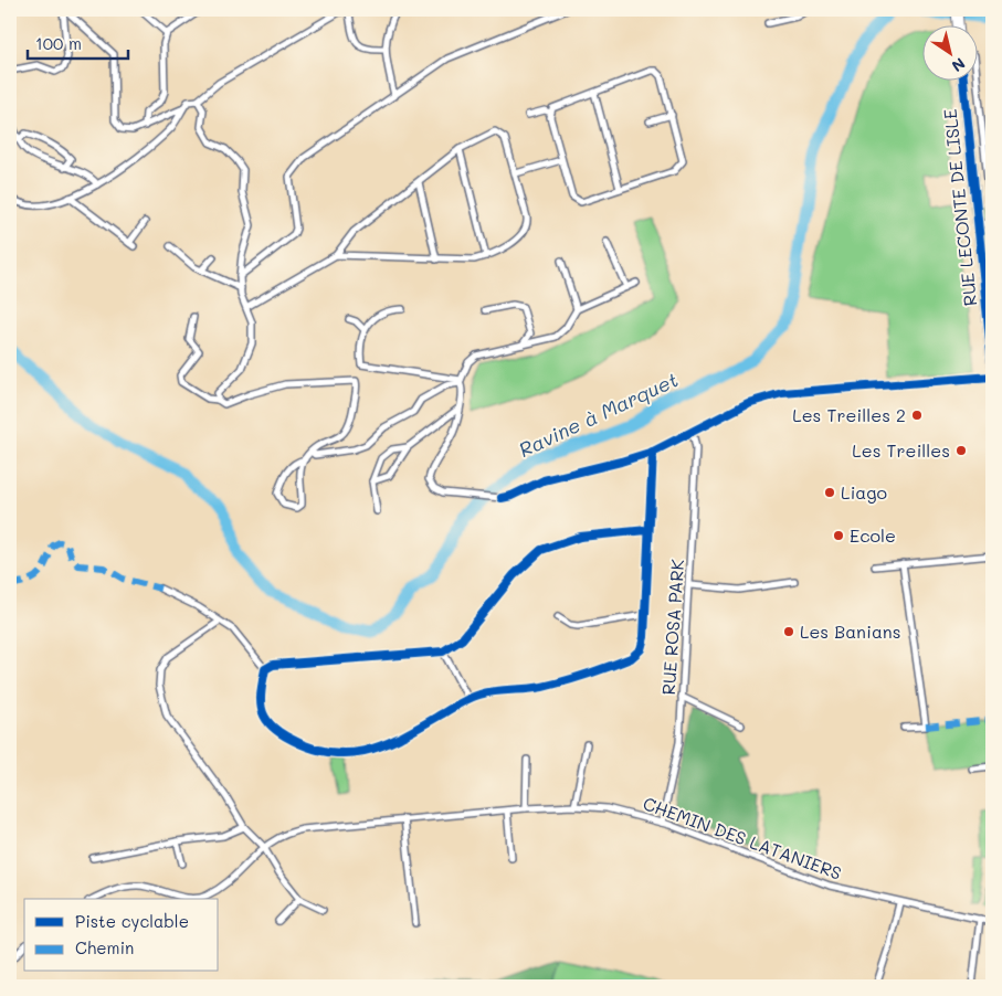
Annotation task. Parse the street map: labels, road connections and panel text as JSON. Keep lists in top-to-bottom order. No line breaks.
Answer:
{"streets":{"main road":["RUE LECONTE DE LISLE"],"street":["RUE ROSA PARK","CHEMIN DES LATANIERS"]},"crossings":[["RUE ROSA PARK","CHEMIN DES LATANIERS"]],"water":["Ravine à Marquet"],"places":["Les Treilles 2","Les Treilles","Liago","Ecole","Les Banians"],"legend":["Piste cyclable","Chemin"],"scale_bar":"100 m","north":"bottom right"}
